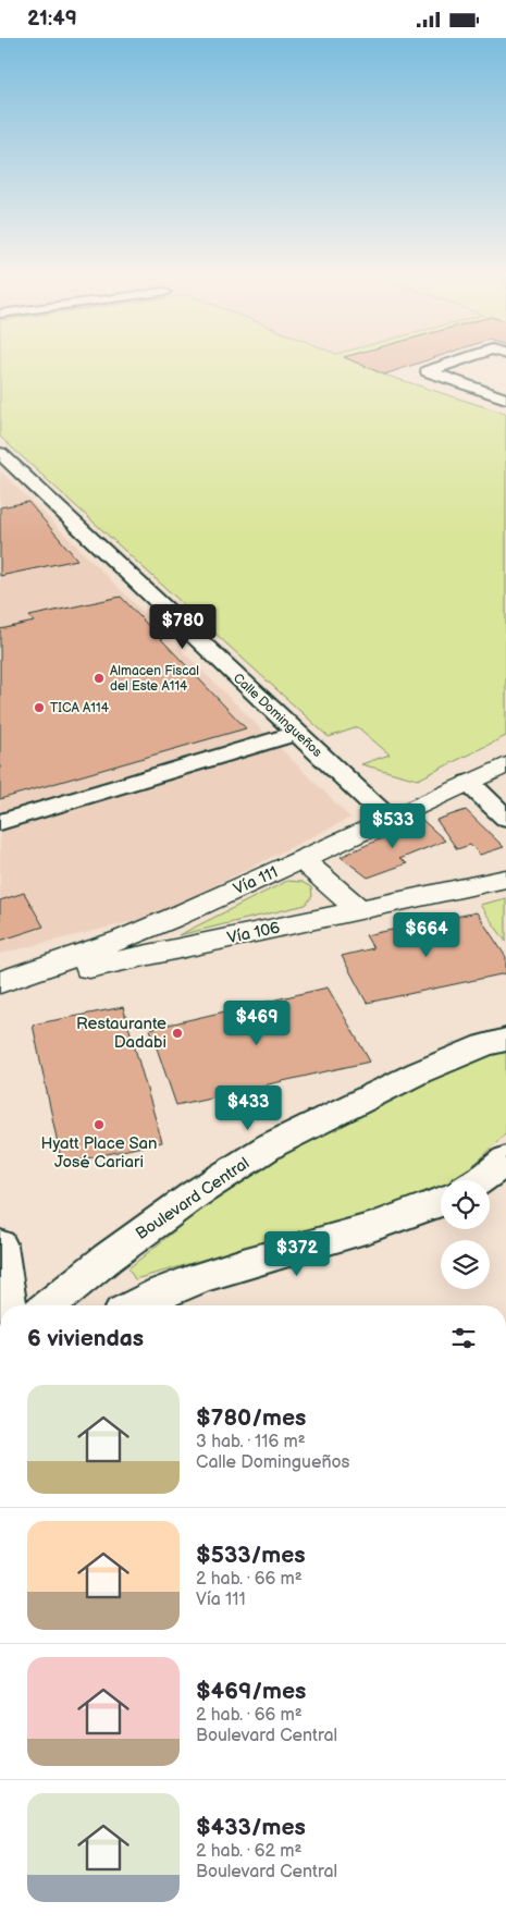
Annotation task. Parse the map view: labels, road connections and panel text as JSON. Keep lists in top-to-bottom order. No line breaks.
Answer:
{"streets":{"main road":["Vía 111","Vía 106"],"street":["Calle Domingueños","Boulevard Central"]},"crossings":[["Calle Domingueños","Vía 111"]],"places":["Almacen Fiscal del Este A114","TICA A114","Restaurante Dadabi","Hyatt Place San José Cariari"],"page":{"status":"21:49","price":["$780","$533","$664","$469","$433","$372"],"heading":"6 viviendas","list":[{"name":"$780/mes","note":"3 hab. · 116 m² · Calle Domingueños"},{"name":"$533/mes","note":"2 hab. · 66 m² · Vía 111"},{"name":"$469/mes","note":"2 hab. · 66 m² · Boulevard Central"},{"name":"$433/mes","note":"2 hab. · 62 m² · Boulevard Central"}]}}
